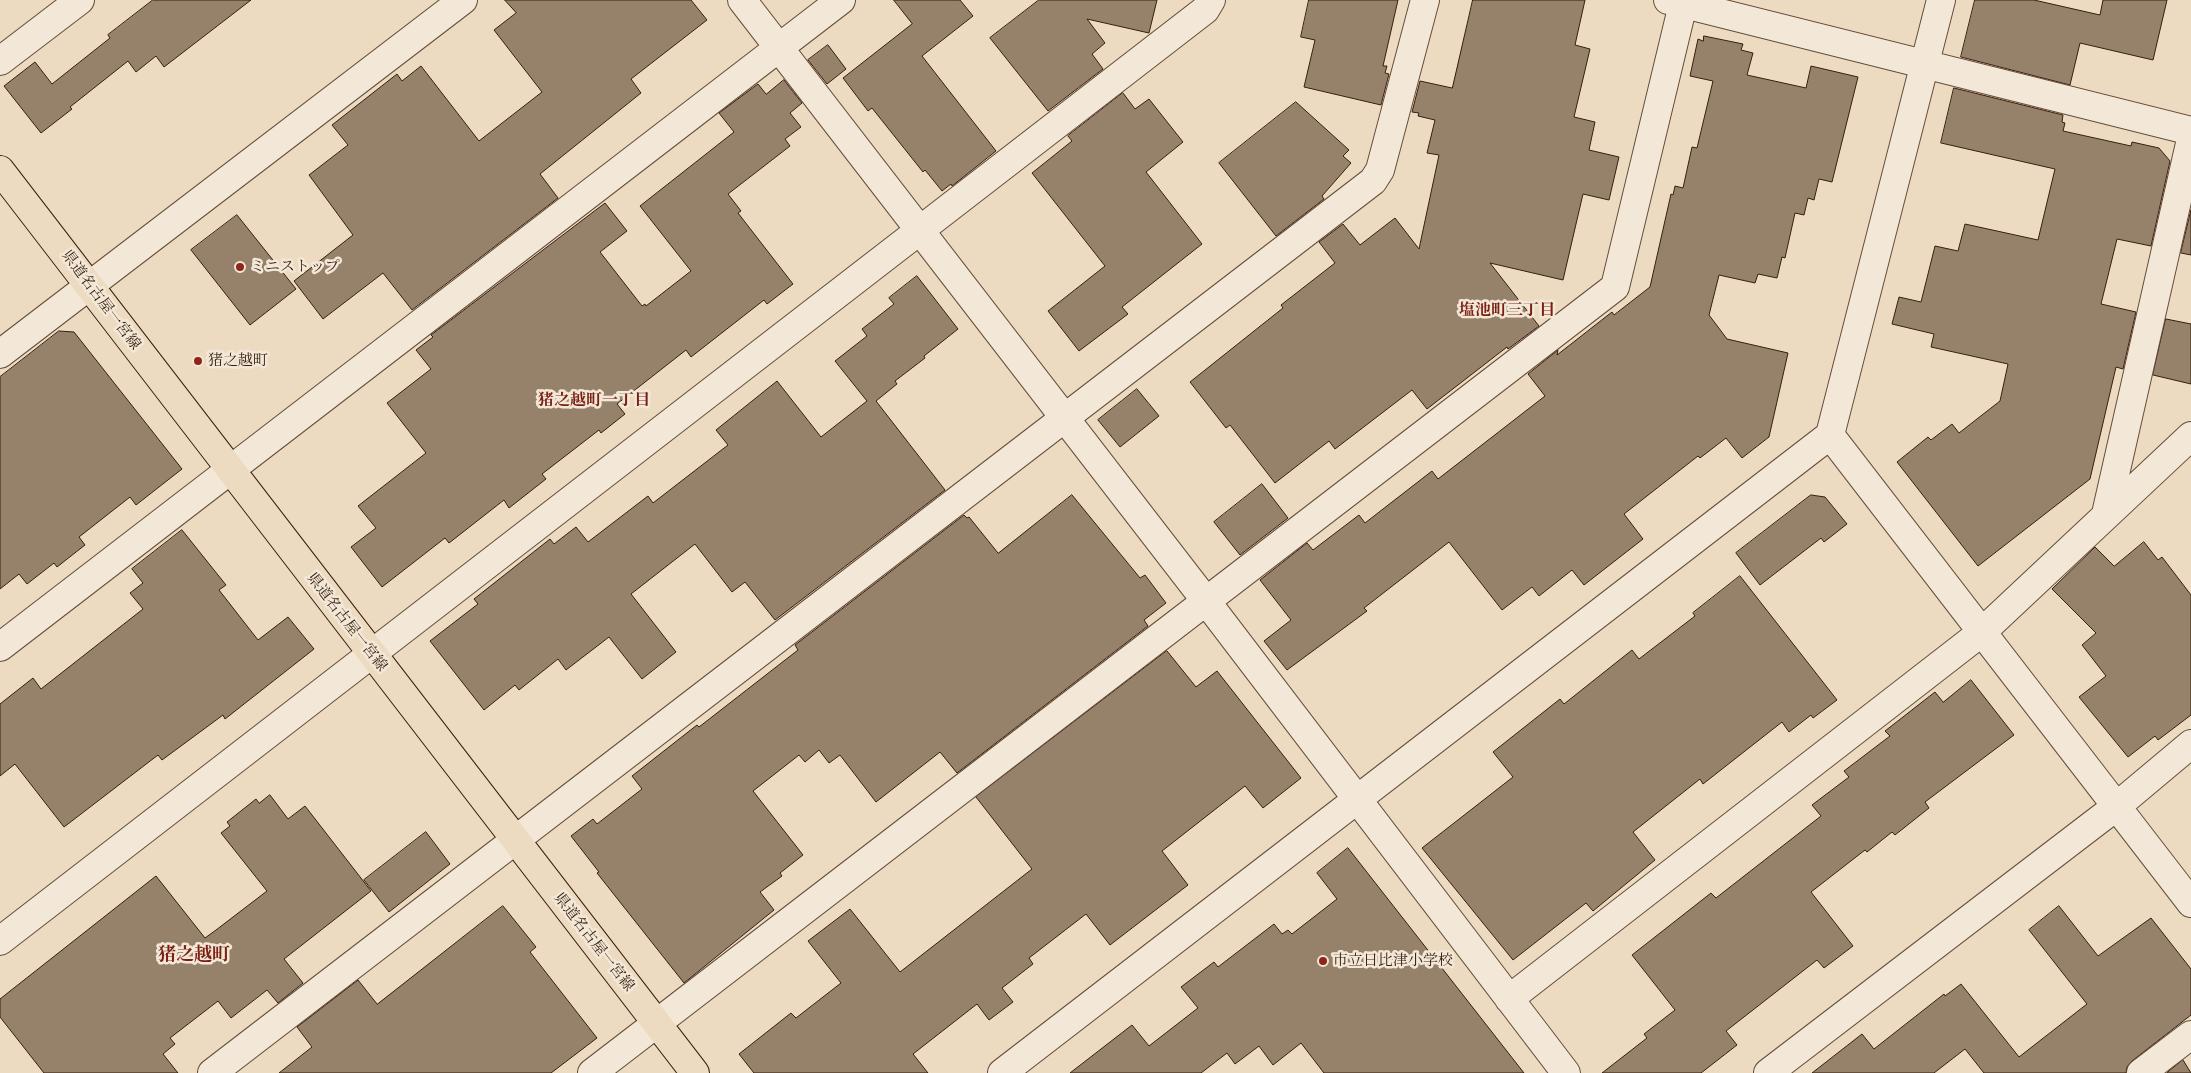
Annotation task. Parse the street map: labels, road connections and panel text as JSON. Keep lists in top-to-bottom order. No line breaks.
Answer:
{"streets":{"main road":["県道名古屋一宮線"]},"districts":["塩池町三丁目","猪之越町一丁目","猪之越町"],"places":["ミニストップ","猪之越町","市立日比津小学校"]}
